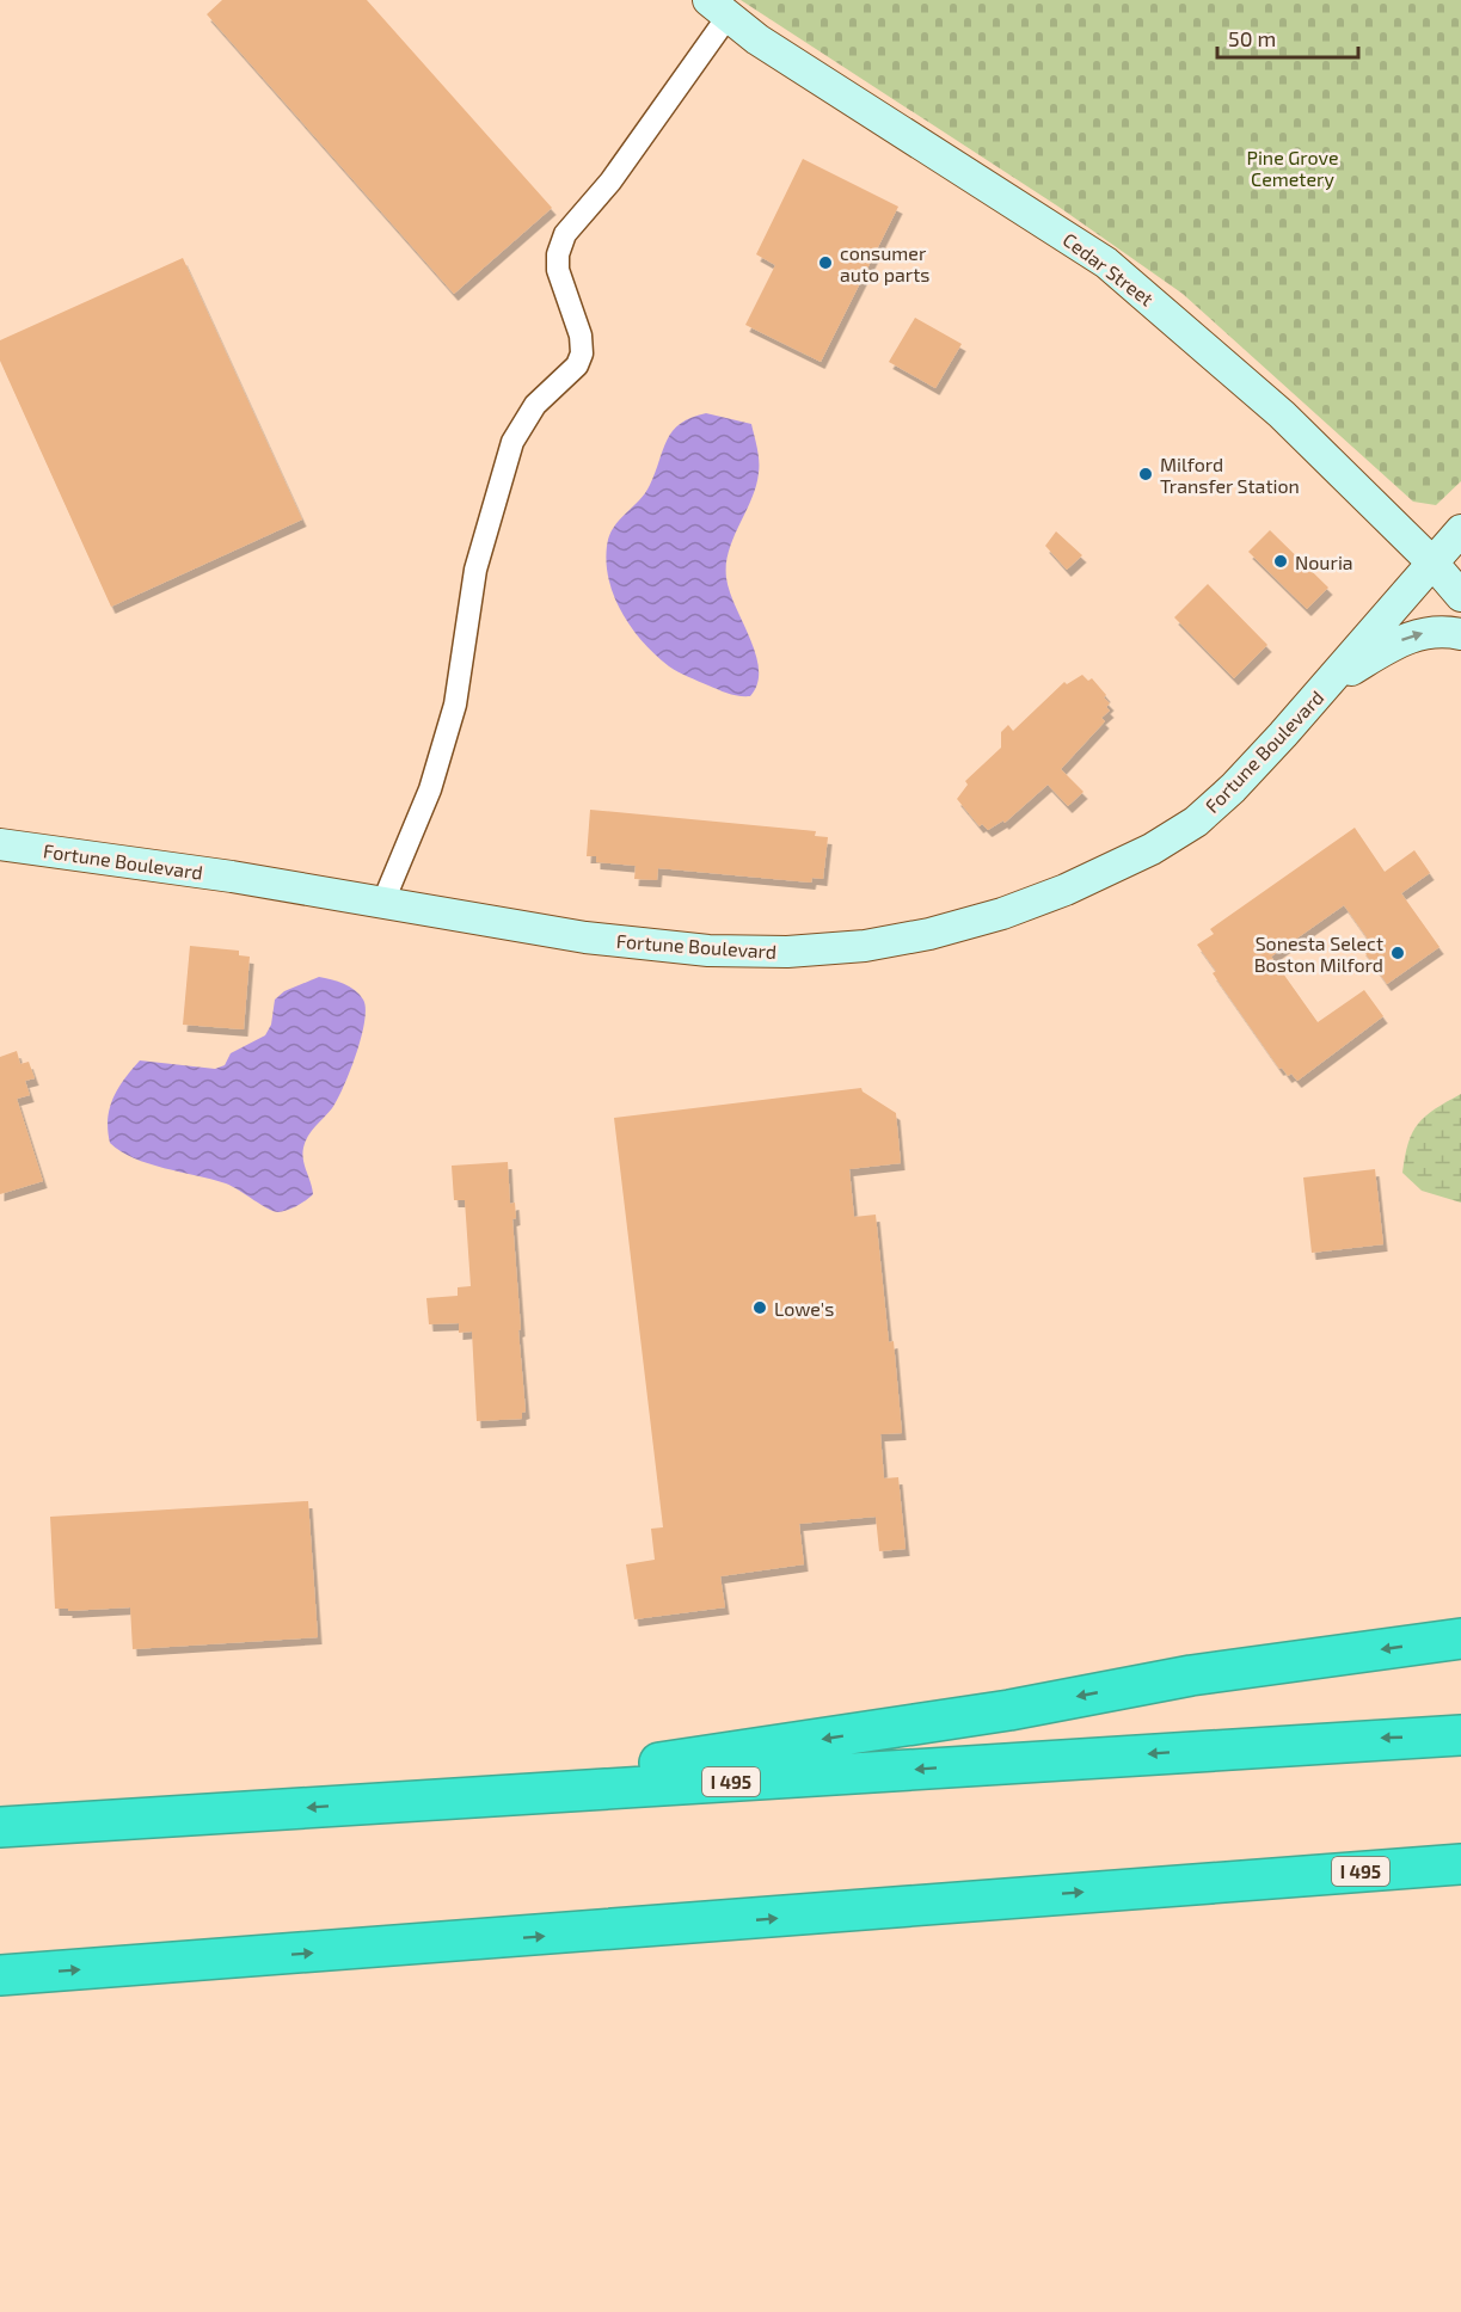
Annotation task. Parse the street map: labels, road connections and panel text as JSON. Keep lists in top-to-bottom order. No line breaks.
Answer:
{"streets":{"highway":["I 495"],"main road":["Cedar Street","Fortune Boulevard"]},"crossings":[["Cedar Street","Fortune Boulevard"]],"parks":["Pine Grove Cemetery"],"places":["consumer auto parts","Milford Transfer Station","Nouria","Sonesta Select Boston Milford","Lowe's"],"scale_bar":"50 m"}
